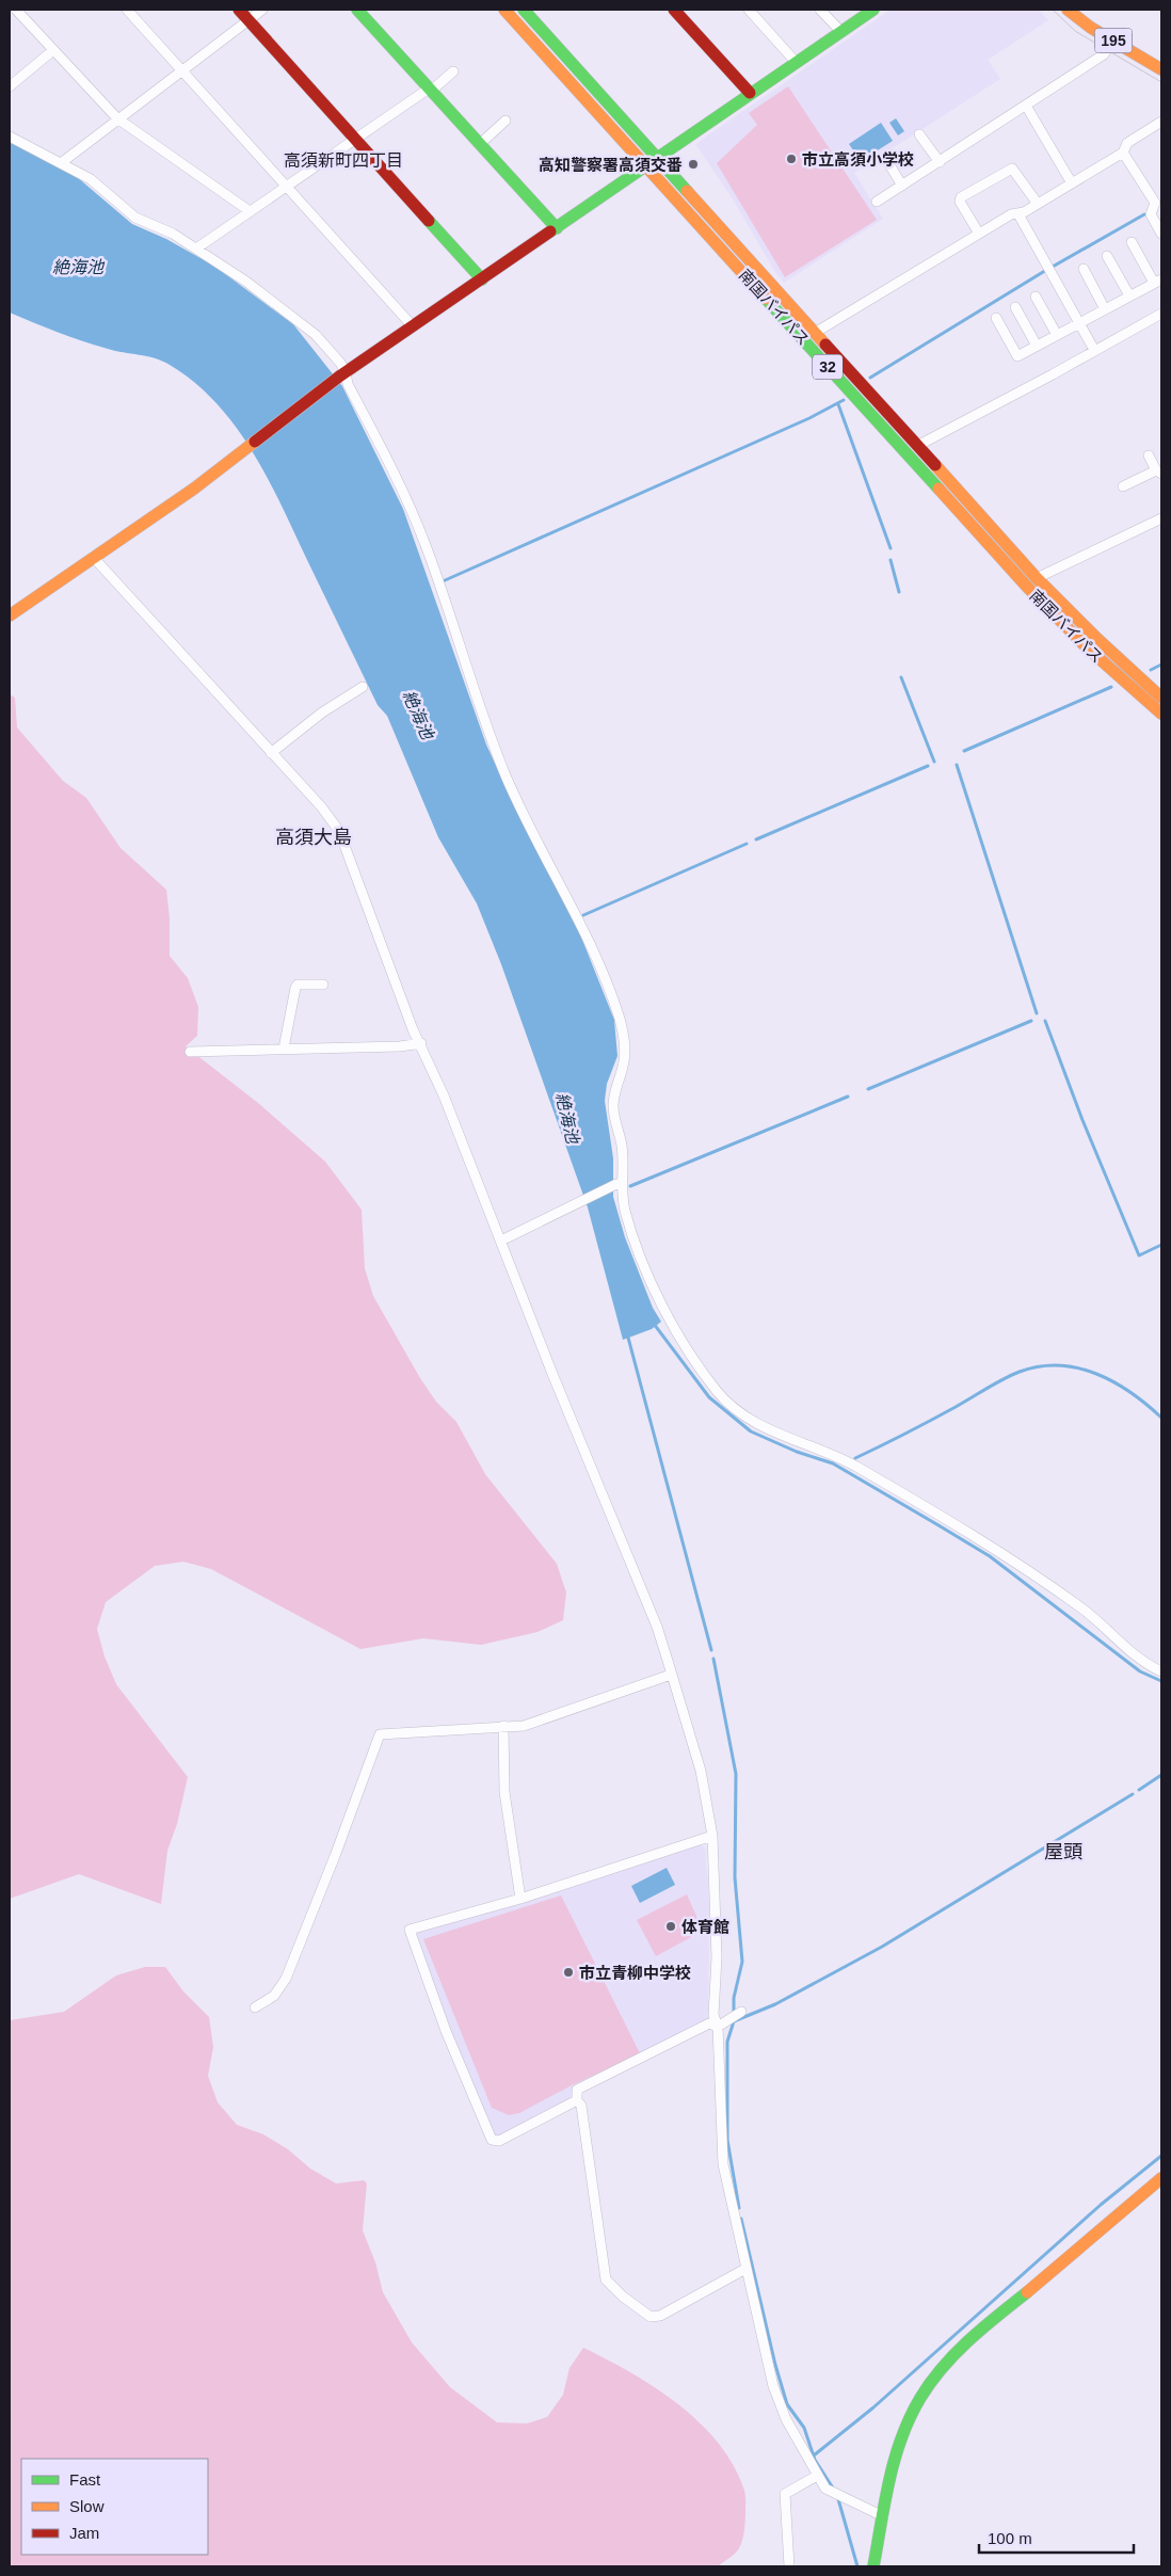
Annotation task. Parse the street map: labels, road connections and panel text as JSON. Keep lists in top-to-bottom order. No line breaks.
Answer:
{"streets":{"main road":["195","南国バイパス","32"]},"districts":["高須新町四丁目","高須大島","屋頭"],"water":["絶海池"],"places":["市立高須小学校","高知警察署高須交番","体育館","市立青柳中学校"],"legend":["Fast","Slow","Jam"],"scale_bar":"100 m"}
